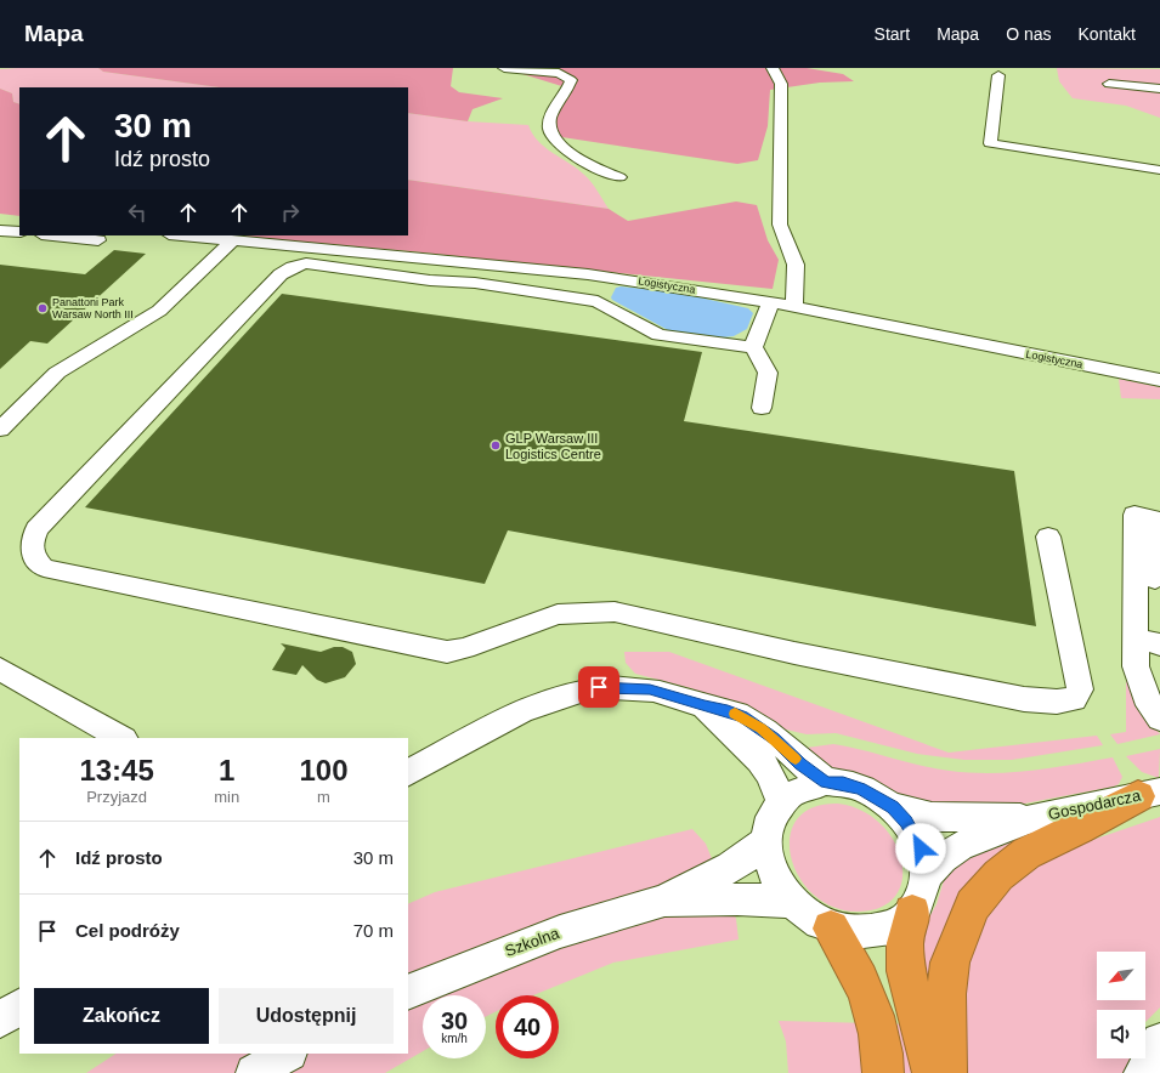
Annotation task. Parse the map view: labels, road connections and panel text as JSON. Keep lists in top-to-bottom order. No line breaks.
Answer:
{"streets":{"street":["Logistyczna","Gospodarcza","Szkolna"]},"crossings":[["Gospodarcza","Szkolna"]],"places":["Panattoni Park Warsaw North III","GLP Warsaw III Logistics Centre"],"north":"bottom left","page":{"header":"Mapa","nav":["Start","Mapa","O nas","Kontakt"],"turn":["30 m","Idź prosto"],"eta":["13:45","Przyjazd","1","min","100","m"],"list":[{"name":"Idź prosto","value":"30 m"},{"name":"Cel podróży","value":"70 m"}],"buttons":["Zakończ","Udostępnij"],"speed":"30 km/h","limit":"40"}}
